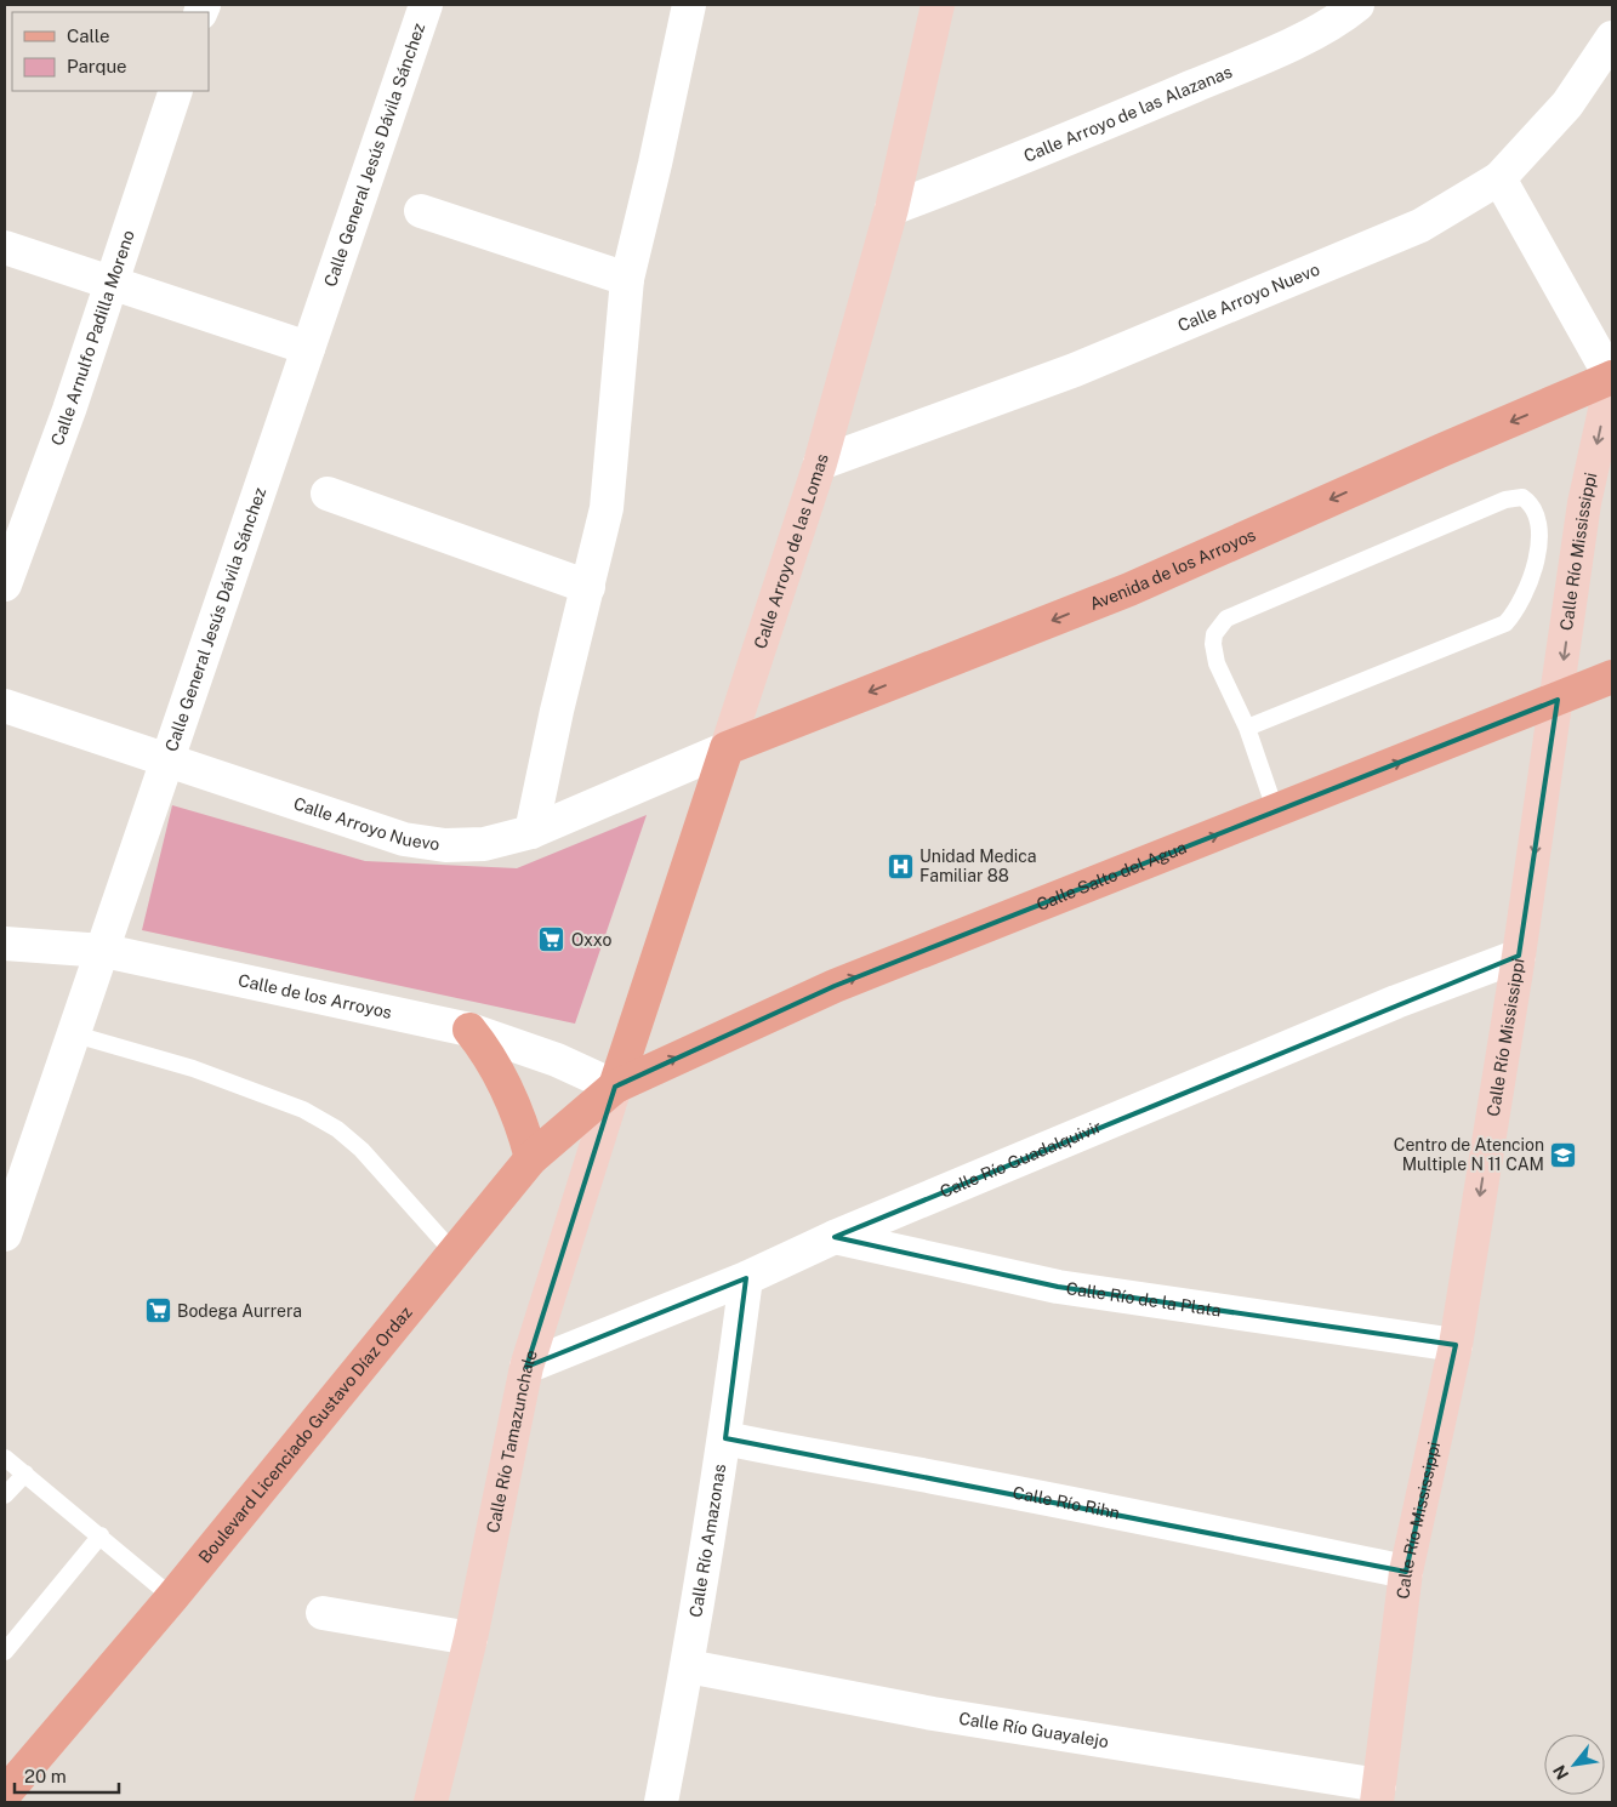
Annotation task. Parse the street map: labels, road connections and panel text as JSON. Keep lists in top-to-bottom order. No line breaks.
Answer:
{"streets":{"main road":["Calle Arroyo de las Lomas","Avenida de los Arroyos","Calle Salto del Agua","Boulevard Licenciado Gustavo Díaz Ordaz"],"street":["Calle Arroyo de las Alazanas","Calle General Jesús Dávila Sánchez","Calle Arroyo Nuevo","Calle Arnulfo Padilla Moreno","Calle Río Mississippi","Calle de los Arroyos","Calle Río Guadalquivir","Calle Río de la Plata","Calle Río Tamazunchale","Calle Río Rihn","Calle Río Amazonas","Calle Río Guayalejo"]},"crossings":[["Calle Arroyo de las Alazanas","Calle Arroyo de las Lomas"],["Calle General Jesús Dávila Sánchez","Calle Arroyo Nuevo"],["Calle General Jesús Dávila Sánchez","Calle de los Arroyos"],["Calle Arroyo Nuevo","Calle Arroyo de las Lomas"],["Calle Arroyo Nuevo","Avenida de los Arroyos"],["Calle Arroyo de las Lomas","Avenida de los Arroyos"],["Calle Arroyo de las Lomas","Calle Salto del Agua"],["Calle Arroyo de las Lomas","Calle de los Arroyos"],["Calle Arroyo de las Lomas","Boulevard Licenciado Gustavo Díaz Ordaz"],["Calle Arroyo de las Lomas","Calle Río Tamazunchale"],["Calle Río Mississippi","Avenida de los Arroyos"],["Calle Río Mississippi","Calle Salto del Agua"],["Calle Río Mississippi","Calle Río Guadalquivir"],["Calle Río Mississippi","Calle Río de la Plata"],["Calle Río Mississippi","Calle Río Rihn"],["Calle Río Mississippi","Calle Río Guayalejo"],["Calle Salto del Agua","Calle de los Arroyos"],["Calle Salto del Agua","Boulevard Licenciado Gustavo Díaz Ordaz"],["Calle Salto del Agua","Calle Río Tamazunchale"],["Calle de los Arroyos","Boulevard Licenciado Gustavo Díaz Ordaz"],["Calle de los Arroyos","Calle Río Tamazunchale"],["Calle Río Guadalquivir","Calle Río de la Plata"],["Calle Río Guadalquivir","Calle Río Tamazunchale"],["Calle Río Guadalquivir","Calle Río Amazonas"],["Boulevard Licenciado Gustavo Díaz Ordaz","Calle Río Tamazunchale"],["Calle Río Rihn","Calle Río Amazonas"],["Calle Río Amazonas","Calle Río Guayalejo"]],"one_way":["Calle Río Mississippi","Avenida de los Arroyos","Calle Salto del Agua"],"places":{"hospital":["Unidad Medica Familiar 88"],"supermarket":["Oxxo","Bodega Aurrera"],"school or university":["Centro de Atencion Multiple N 11 CAM"]},"legend":["Calle","Parque"],"scale_bar":"20 m","north":"bottom left"}
